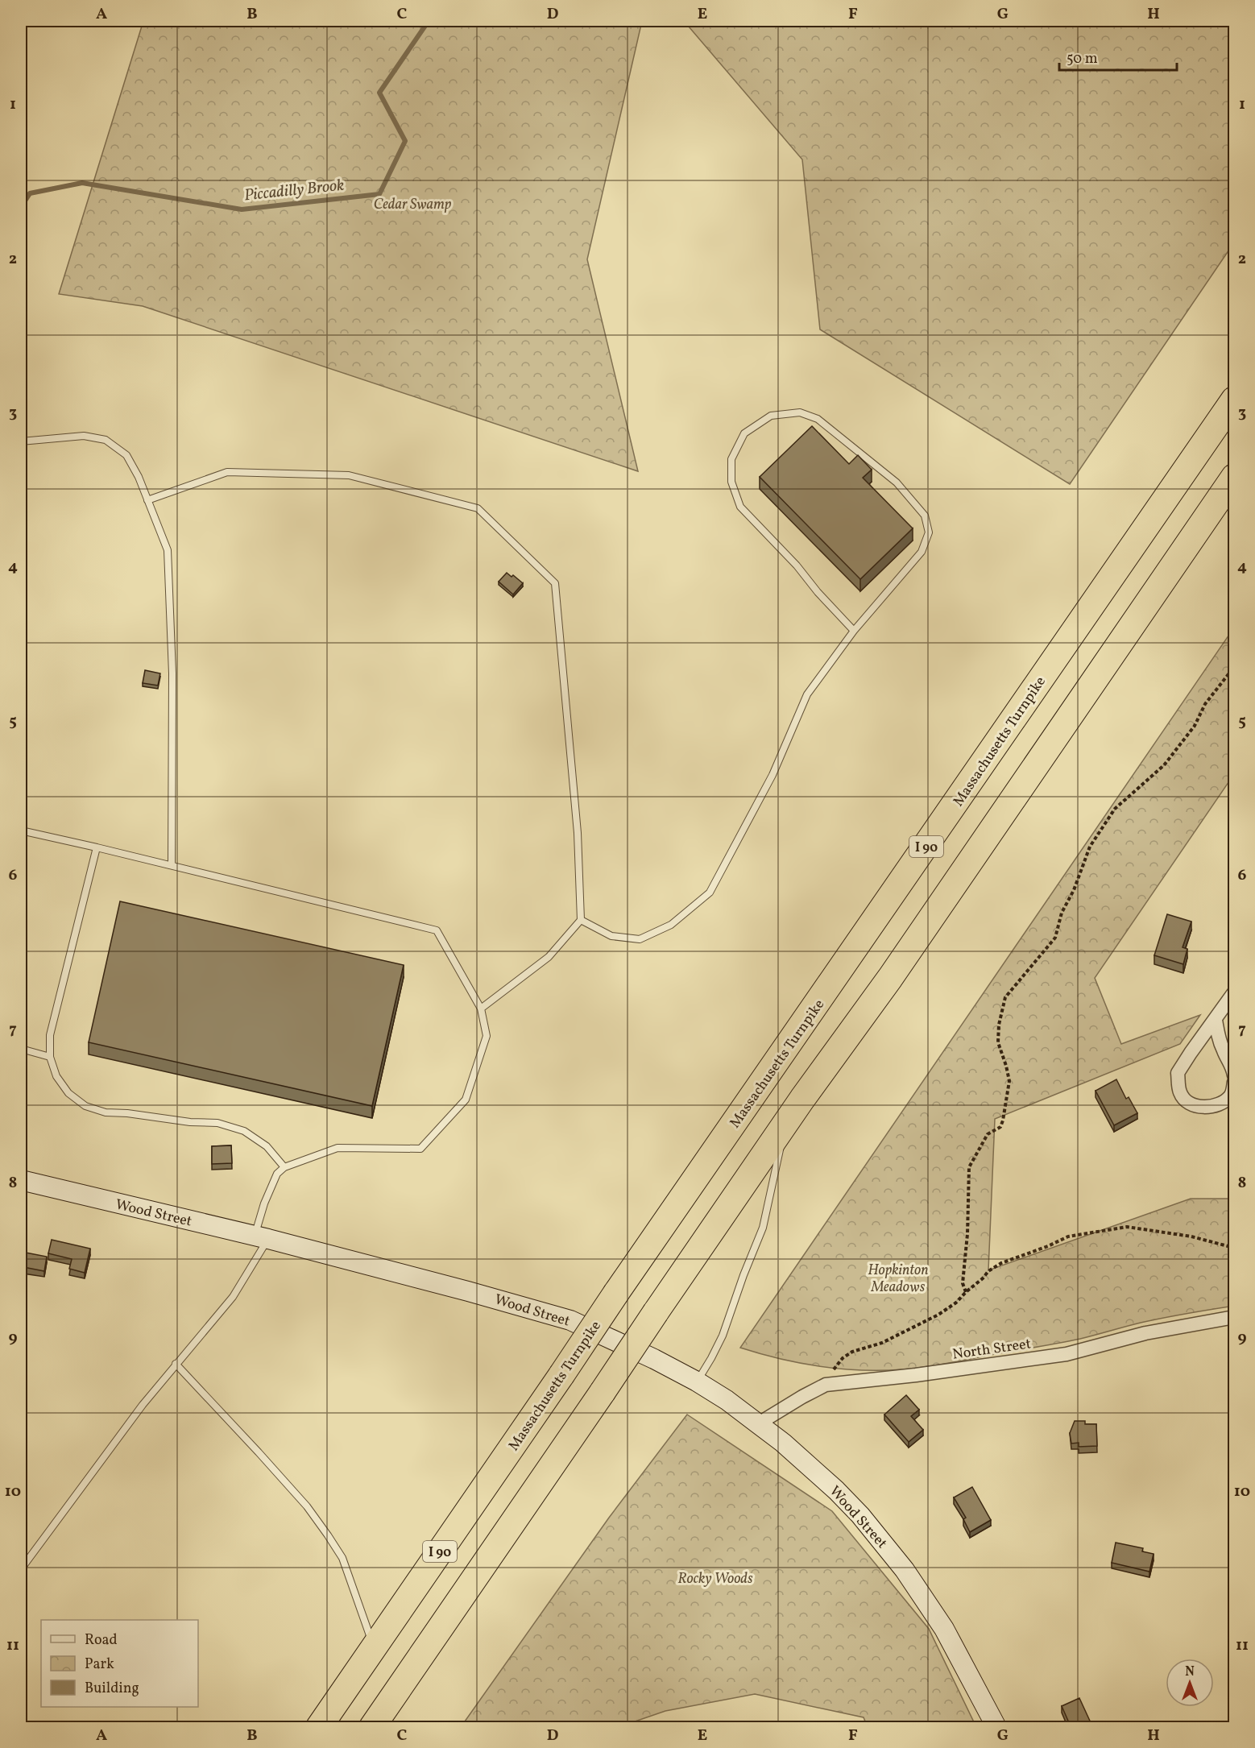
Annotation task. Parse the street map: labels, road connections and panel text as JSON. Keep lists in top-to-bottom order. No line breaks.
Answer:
{"streets":{"highway":["Massachusetts Turnpike","I 90"],"main road":["Wood Street"],"street":["North Street"]},"crossings":[["Wood Street","North Street"]],"water":["Piccadilly Brook"],"parks":["Cedar Swamp","Hopkinton Meadows","Rocky Woods"],"legend":["Road","Park","Building"],"scale_bar":"50 m","north":"top","grid":{"columns":["A","B","C","D","E","F","G","H"],"rows":["1","2","3","4","5","6","7","8","9","10","11"]}}
